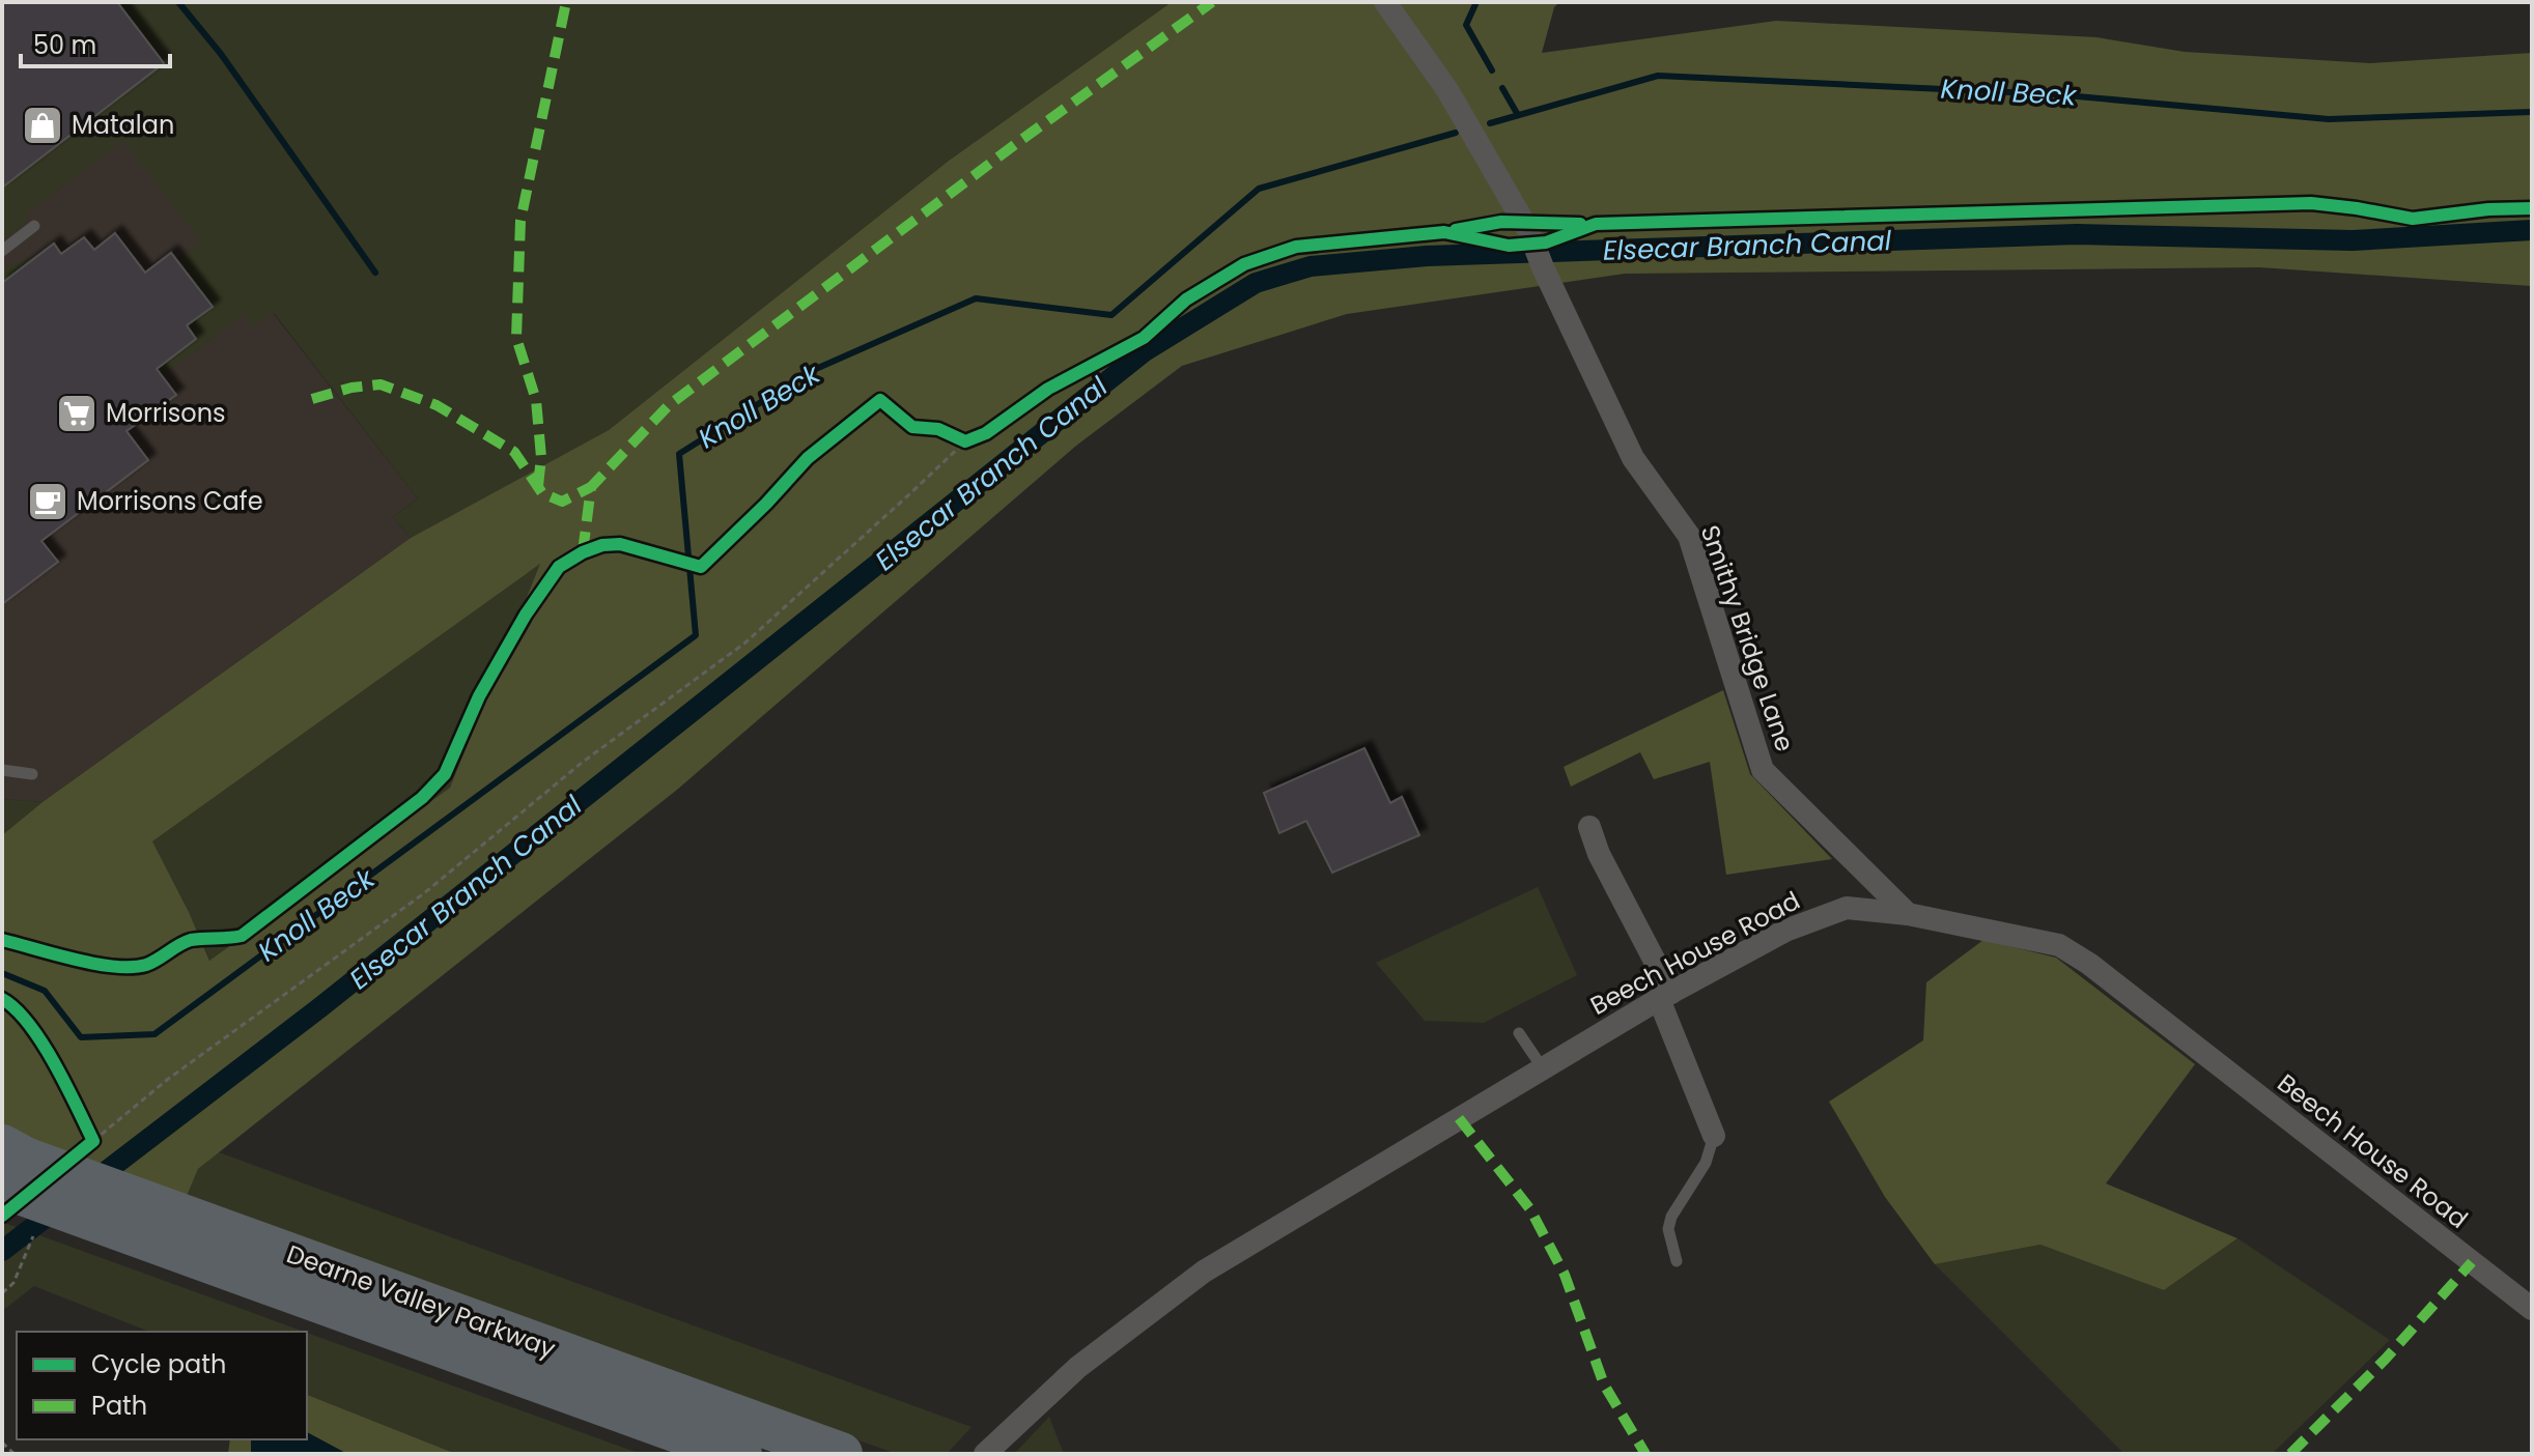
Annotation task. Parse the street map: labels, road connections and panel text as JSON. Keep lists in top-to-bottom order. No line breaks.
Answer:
{"streets":{"highway":["Dearne Valley Parkway"],"street":["Smithy Bridge Lane","Beech House Road"]},"crossings":[["Smithy Bridge Lane","Beech House Road"]],"water":["Knoll Beck","Elsecar Branch Canal"],"places":{"shop":["Matalan"],"supermarket":["Morrisons"],"cafe":["Morrisons Cafe"]},"legend":["Cycle path","Path"],"scale_bar":"50 m"}
